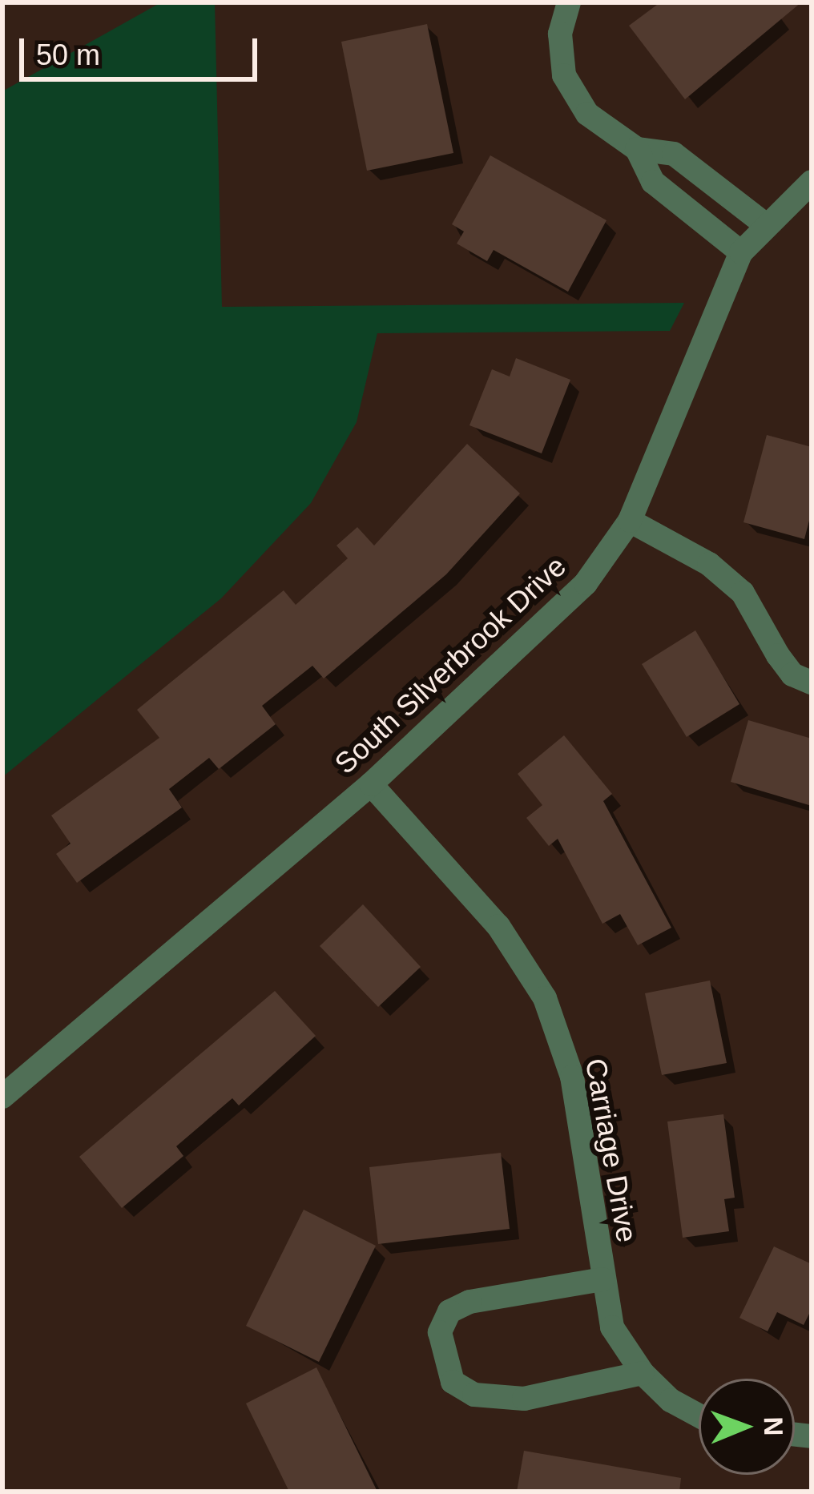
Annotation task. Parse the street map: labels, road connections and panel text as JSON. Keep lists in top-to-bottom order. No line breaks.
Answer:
{"streets":{"street":["South Silverbrook Drive","Carriage Drive"]},"crossings":[["South Silverbrook Drive","Carriage Drive"]],"scale_bar":"50 m","north":"right"}
